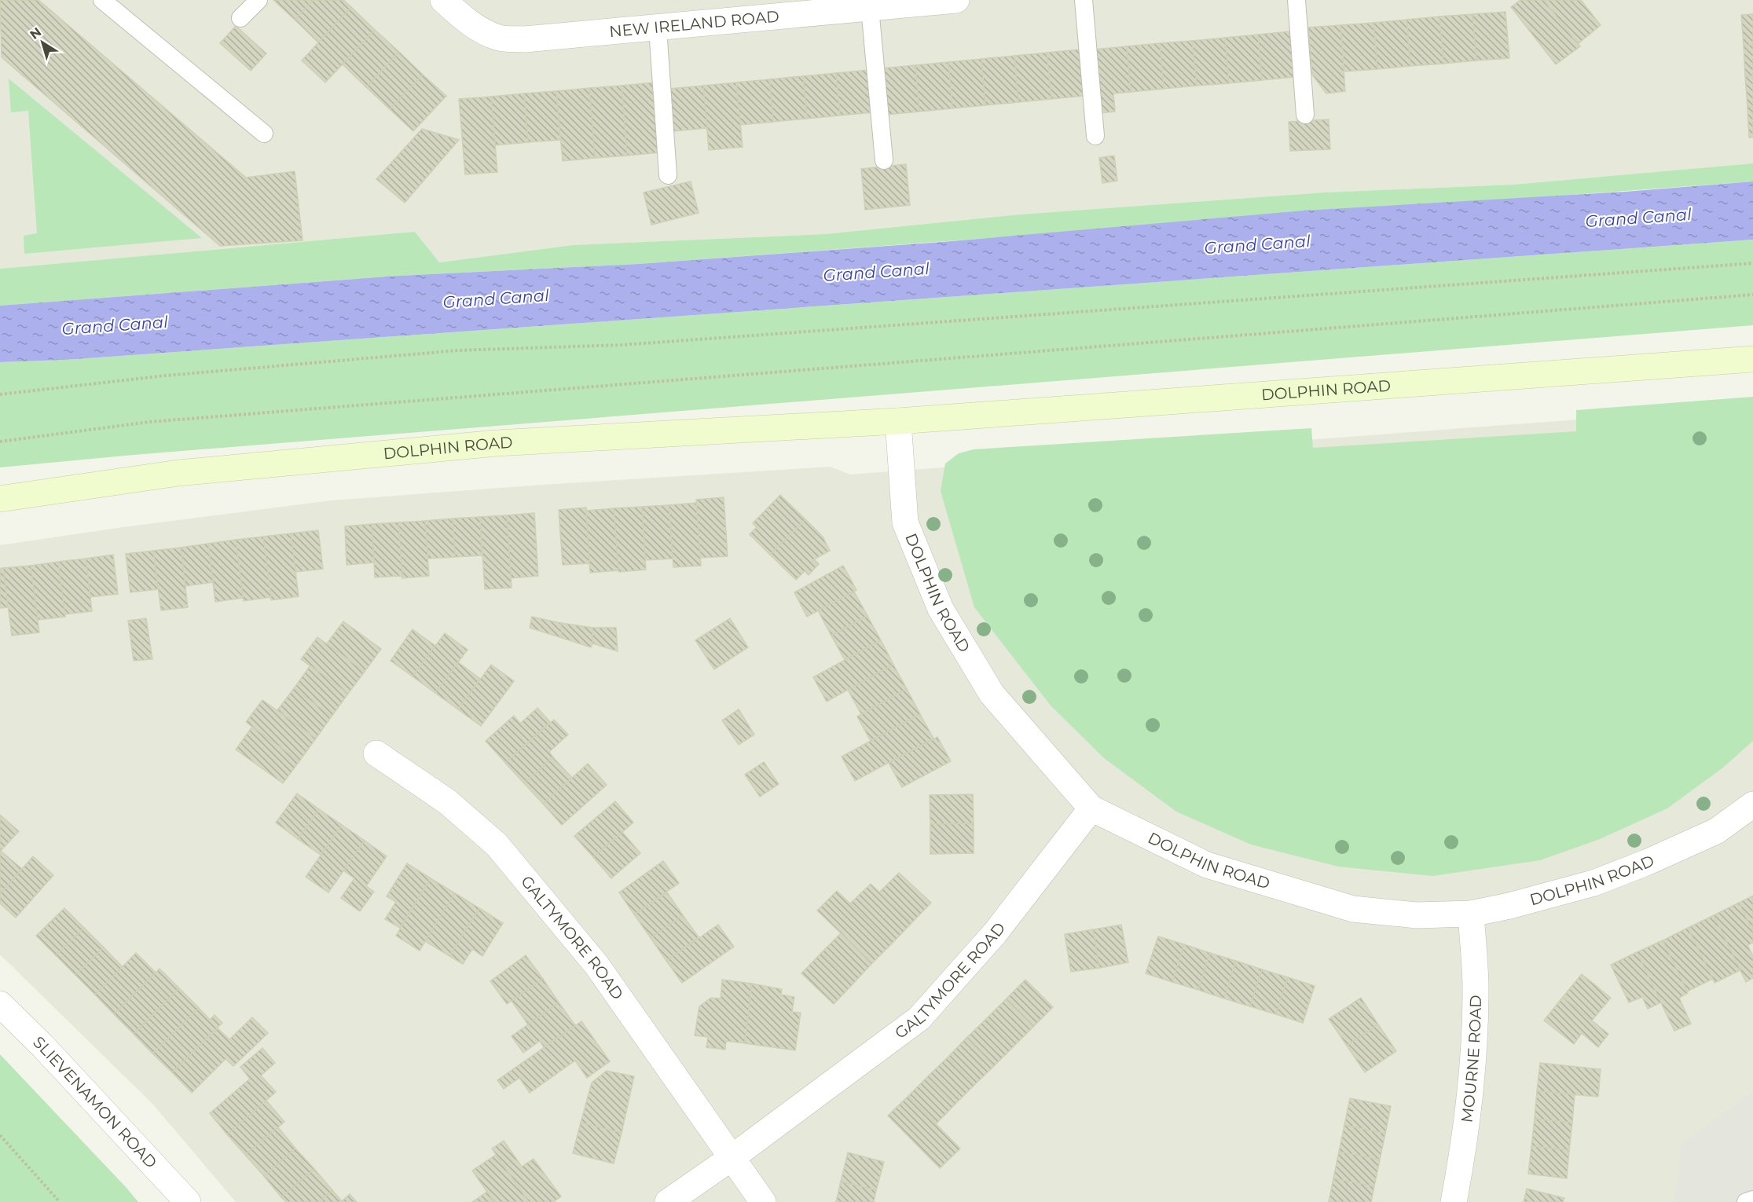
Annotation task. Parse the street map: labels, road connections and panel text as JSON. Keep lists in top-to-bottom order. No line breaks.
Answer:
{"streets":{"main road":["DOLPHIN ROAD"],"street":["NEW IRELAND ROAD","GALTYMORE ROAD","MOURNE ROAD","SLIEVENAMON ROAD"]},"crossings":[["DOLPHIN ROAD","GALTYMORE ROAD"],["DOLPHIN ROAD","MOURNE ROAD"]],"water":["Grand Canal"],"north":"top left"}
